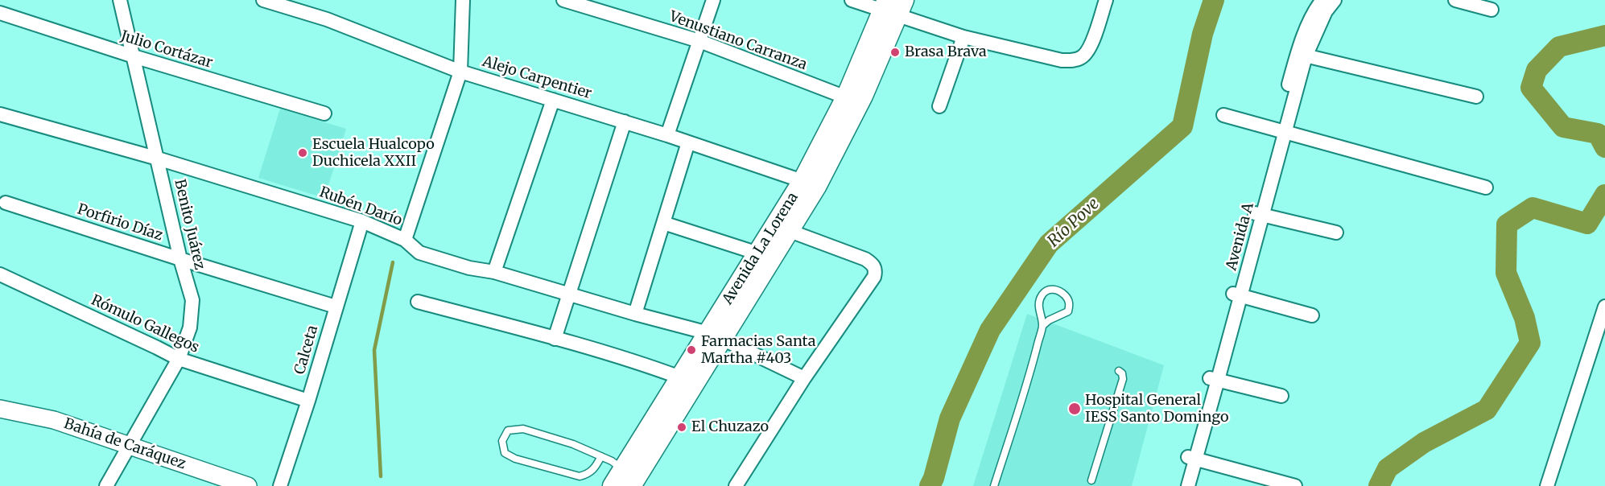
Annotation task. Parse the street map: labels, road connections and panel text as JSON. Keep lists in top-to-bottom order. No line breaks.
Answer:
{"streets":{"main road":["Avenida La Lorena"],"street":["Venustiano Carranza","Julio Cortázar","Alejo Carpentier","Rubén Darío","Porfirio Díaz","Benito Juárez","Avenida A","Rómulo Gallegos","Calceta","Bahía de Caráquez"]},"crossings":[["Venustiano Carranza","Avenida La Lorena"],["Julio Cortázar","Benito Juárez"],["Alejo Carpentier","Avenida La Lorena"],["Rubén Darío","Benito Juárez"],["Rubén Darío","Avenida La Lorena"],["Rubén Darío","Calceta"],["Porfirio Díaz","Benito Juárez"],["Porfirio Díaz","Calceta"],["Benito Juárez","Rómulo Gallegos"],["Benito Juárez","Bahía de Caráquez"],["Rómulo Gallegos","Calceta"]],"water":["Río Pove"],"places":["Brasa Brava","Escuela Hualcopo Duchicela XXII","Farmacias Santa Martha #403","Hospital General IESS Santo Domingo","El Chuzazo"]}
